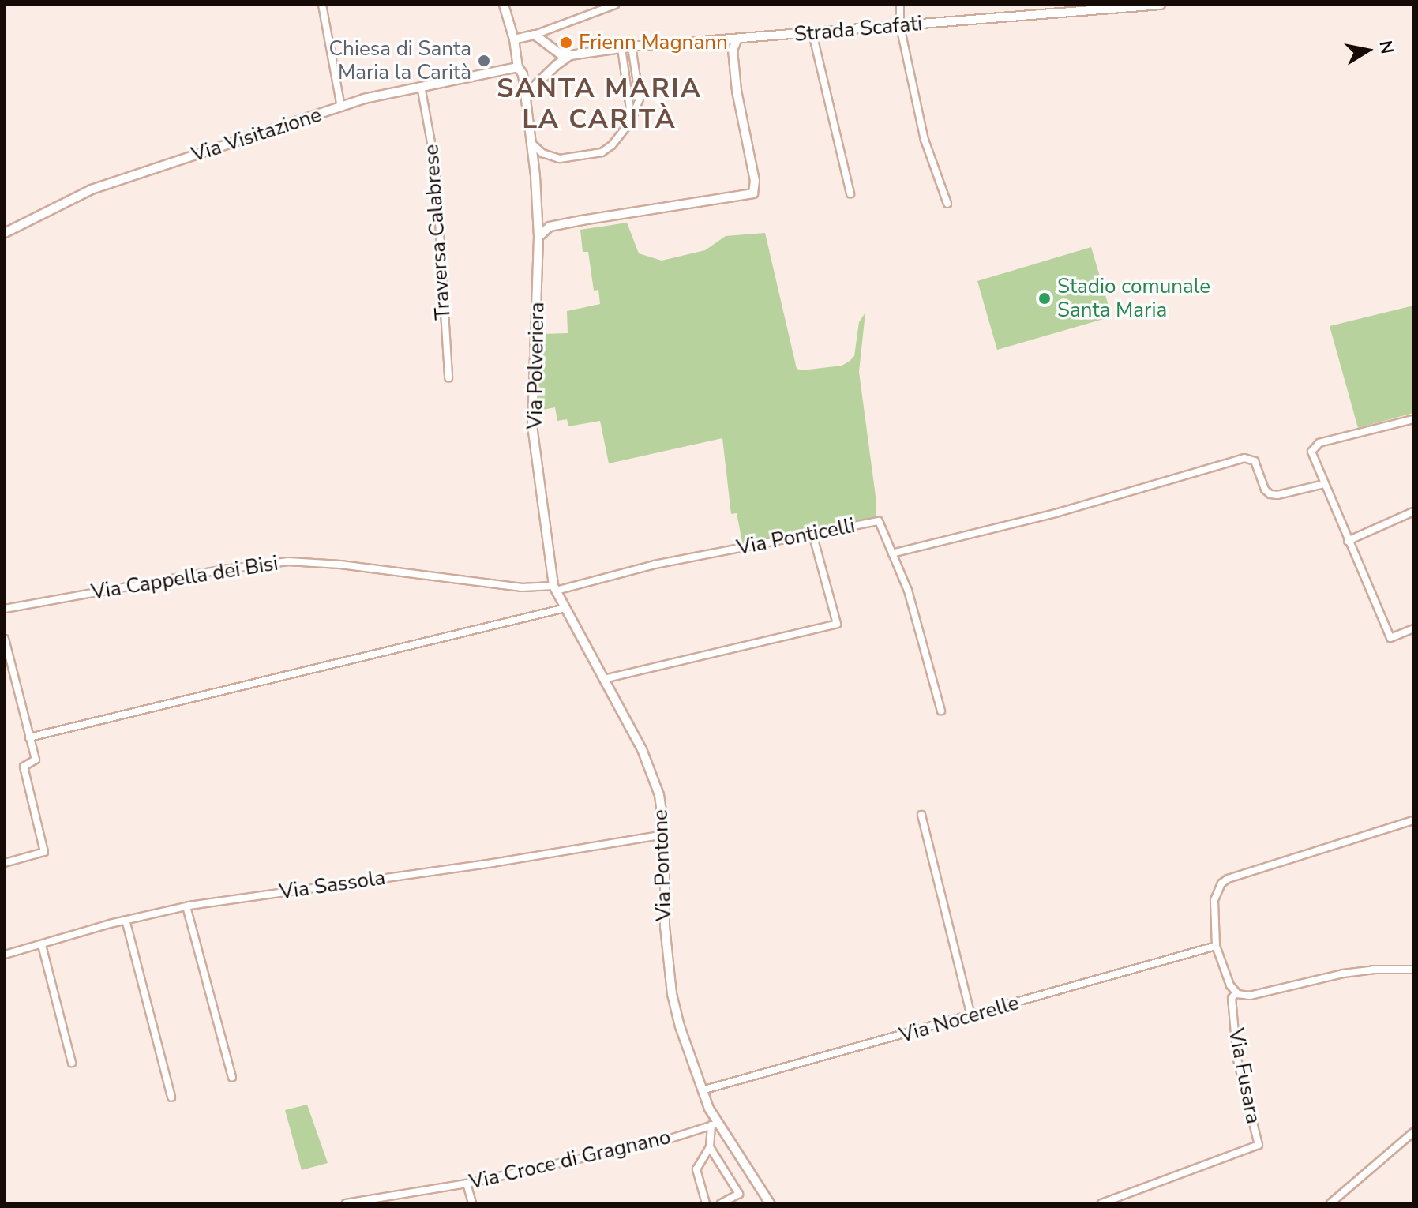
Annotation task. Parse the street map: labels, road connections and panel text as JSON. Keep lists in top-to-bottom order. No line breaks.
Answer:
{"streets":{"street":["Strada Scafati","Via Visitazione","Traversa Calabrese","Via Polveriera","Via Ponticelli","Via Cappella dei Bisi","Via Pontone","Via Sassola","Via Nocerelle","Via Fusara","Via Croce di Gragnano"]},"crossings":[["Strada Scafati","Via Polveriera"],["Via Visitazione","Traversa Calabrese"],["Via Polveriera","Via Ponticelli"],["Via Polveriera","Via Cappella dei Bisi"],["Via Polveriera","Via Pontone"],["Via Ponticelli","Via Cappella dei Bisi"],["Via Ponticelli","Via Pontone"],["Via Cappella dei Bisi","Via Pontone"],["Via Pontone","Via Sassola"],["Via Pontone","Via Nocerelle"],["Via Pontone","Via Croce di Gragnano"]],"districts":["SANTA MARIA LA CARITÀ"],"places":["Frienn Magnann","Chiesa di Santa Maria la Carità","Stadio comunale Santa Maria"],"north":"right"}
